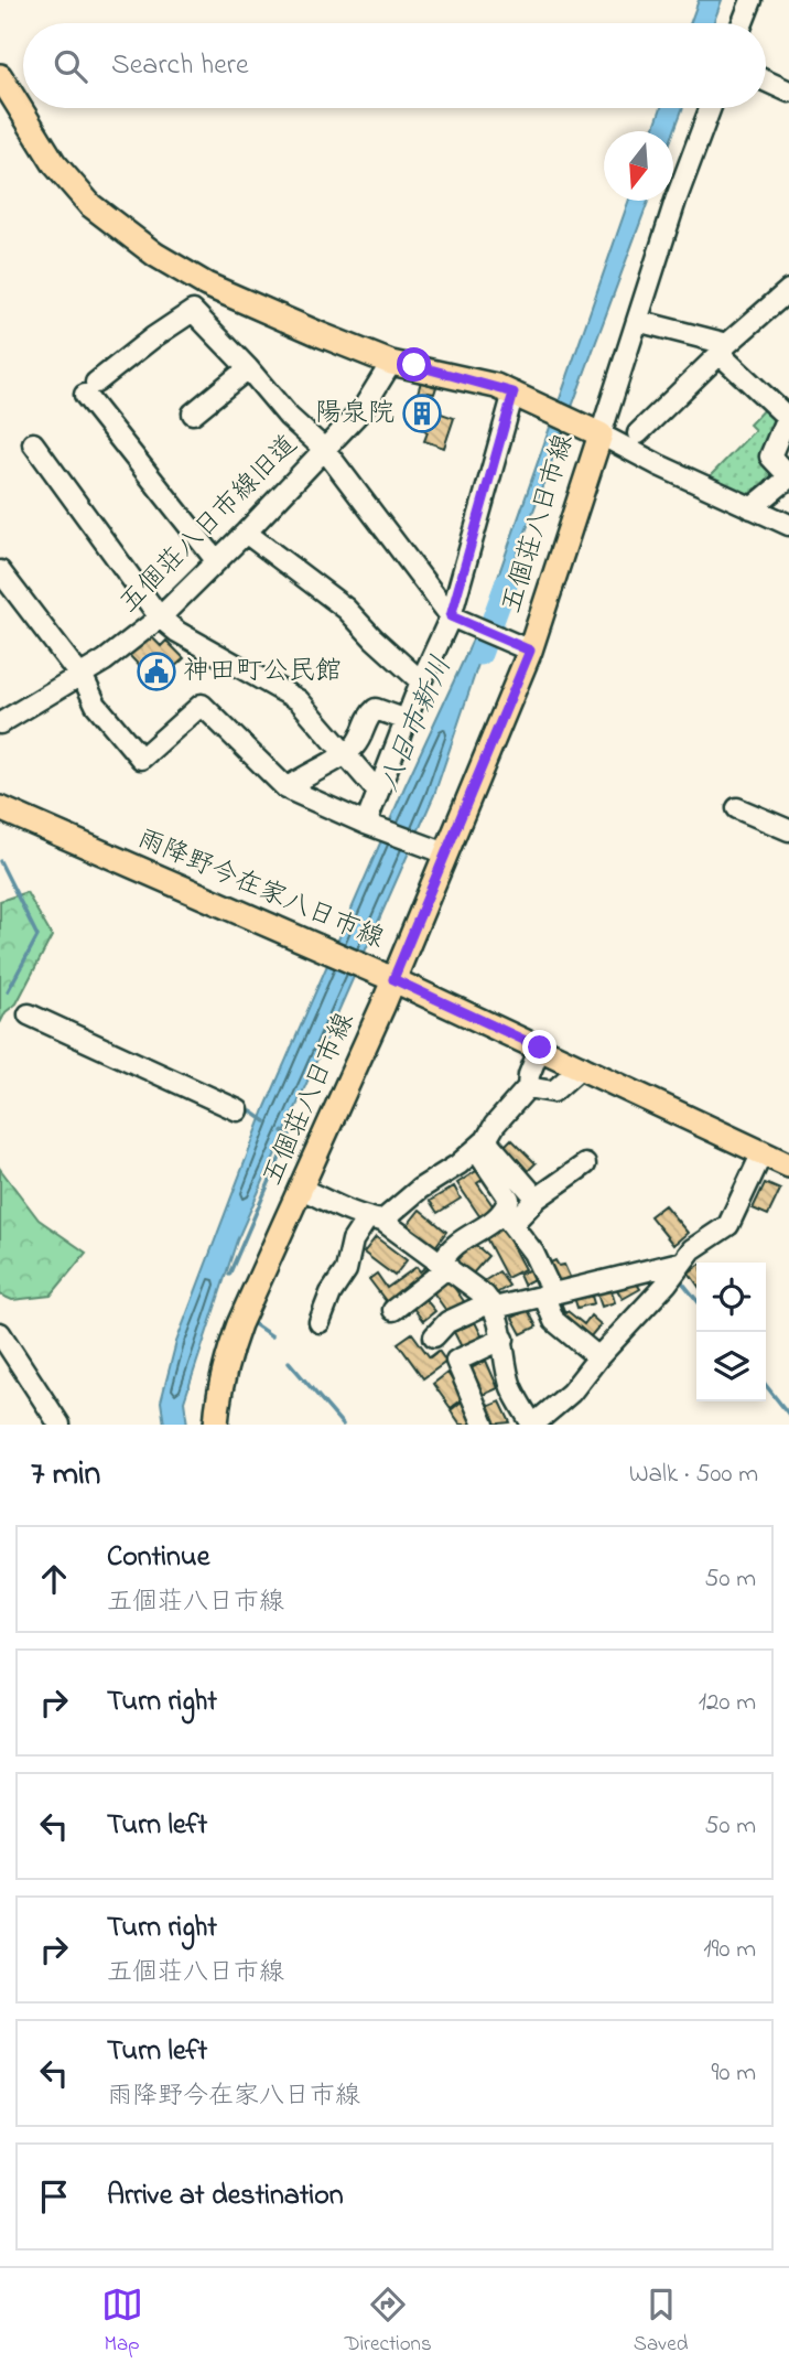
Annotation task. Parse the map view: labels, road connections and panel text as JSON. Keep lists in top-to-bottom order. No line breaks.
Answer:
{"streets":{"main road":["五個荘八日市線","雨降野今在家八日市線"],"street":["五個荘八日市線旧道"]},"crossings":[["五個荘八日市線","五個荘八日市線旧道"],["五個荘八日市線","雨降野今在家八日市線"]],"water":["八日市新川"],"places":{"building":["陽泉院"],"public building":["神田町公民館"]},"north":"bottom","page":{"search":"Search here","heading":["7 min","Walk · 500 m"],"list":[["Continue","五個荘八日市線","50 m"],["Turn right","120 m"],["Turn left","50 m"],["Turn right","五個荘八日市線","190 m"],["Turn left","雨降野今在家八日市線","90 m"],"Arrive at destination"],"nav":["Map","Directions","Saved"]}}
